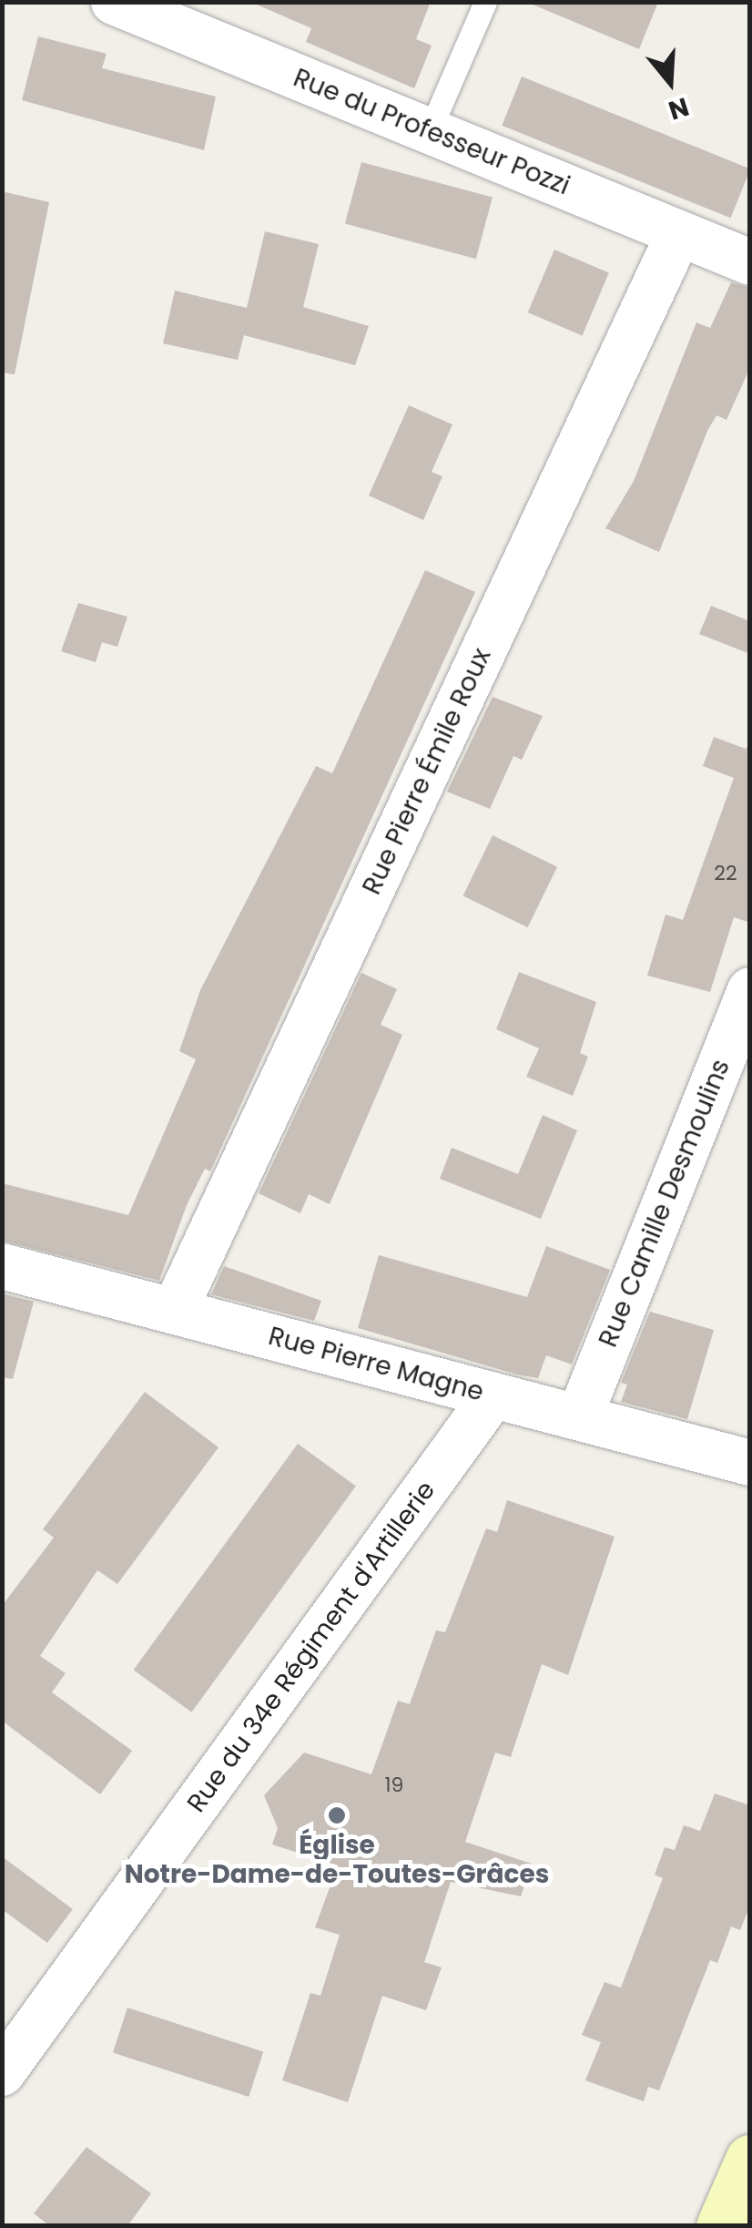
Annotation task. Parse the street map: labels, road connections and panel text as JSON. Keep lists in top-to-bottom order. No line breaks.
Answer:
{"streets":{"street":["Rue du Professeur Pozzi","Rue Pierre Émile Roux","Rue Camille Desmoulins","Rue Pierre Magne","Rue du 34e Régiment d'Artillerie"]},"crossings":[["Rue du Professeur Pozzi","Rue Pierre Émile Roux"],["Rue Pierre Émile Roux","Rue Pierre Magne"],["Rue Camille Desmoulins","Rue Pierre Magne"],["Rue Pierre Magne","Rue du 34e Régiment d'Artillerie"]],"places":["Église Notre-Dame-de-Toutes-Grâces"],"house_numbers":["22","19"],"north":"bottom"}
